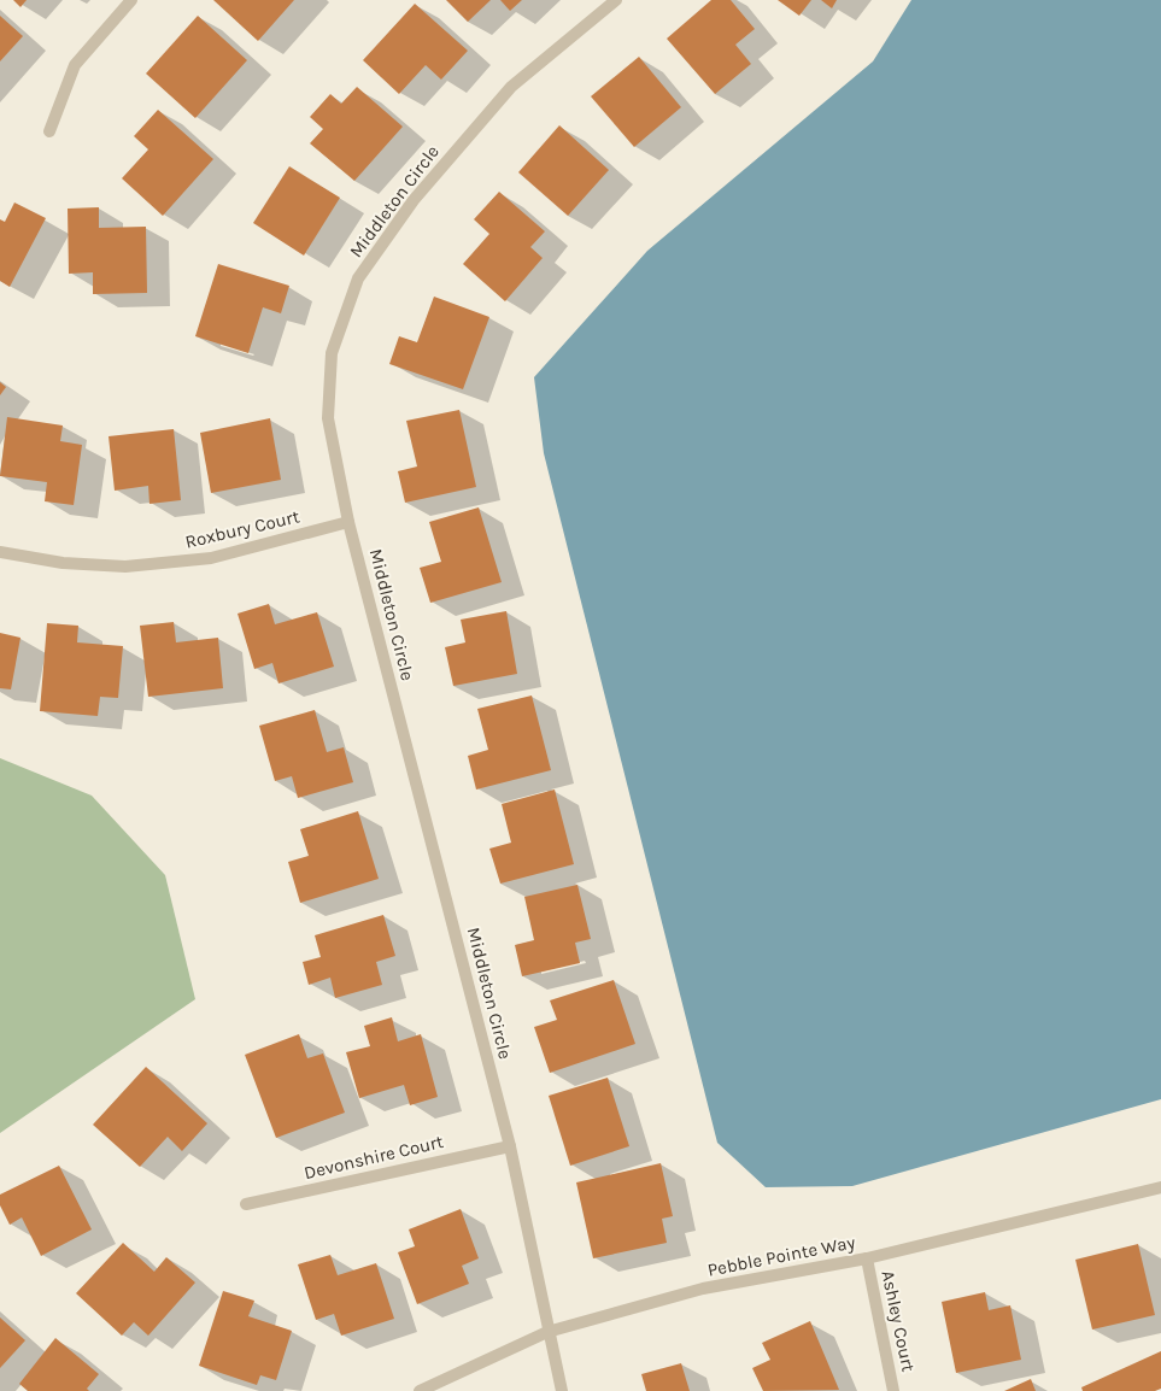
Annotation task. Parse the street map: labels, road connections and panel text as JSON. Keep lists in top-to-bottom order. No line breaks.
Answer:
{"streets":{"street":["Middleton Circle","Roxbury Court","Devonshire Court","Pebble Pointe Way","Ashley Court"]},"crossings":[["Middleton Circle","Roxbury Court"],["Middleton Circle","Devonshire Court"],["Middleton Circle","Pebble Pointe Way"],["Pebble Pointe Way","Ashley Court"]]}
